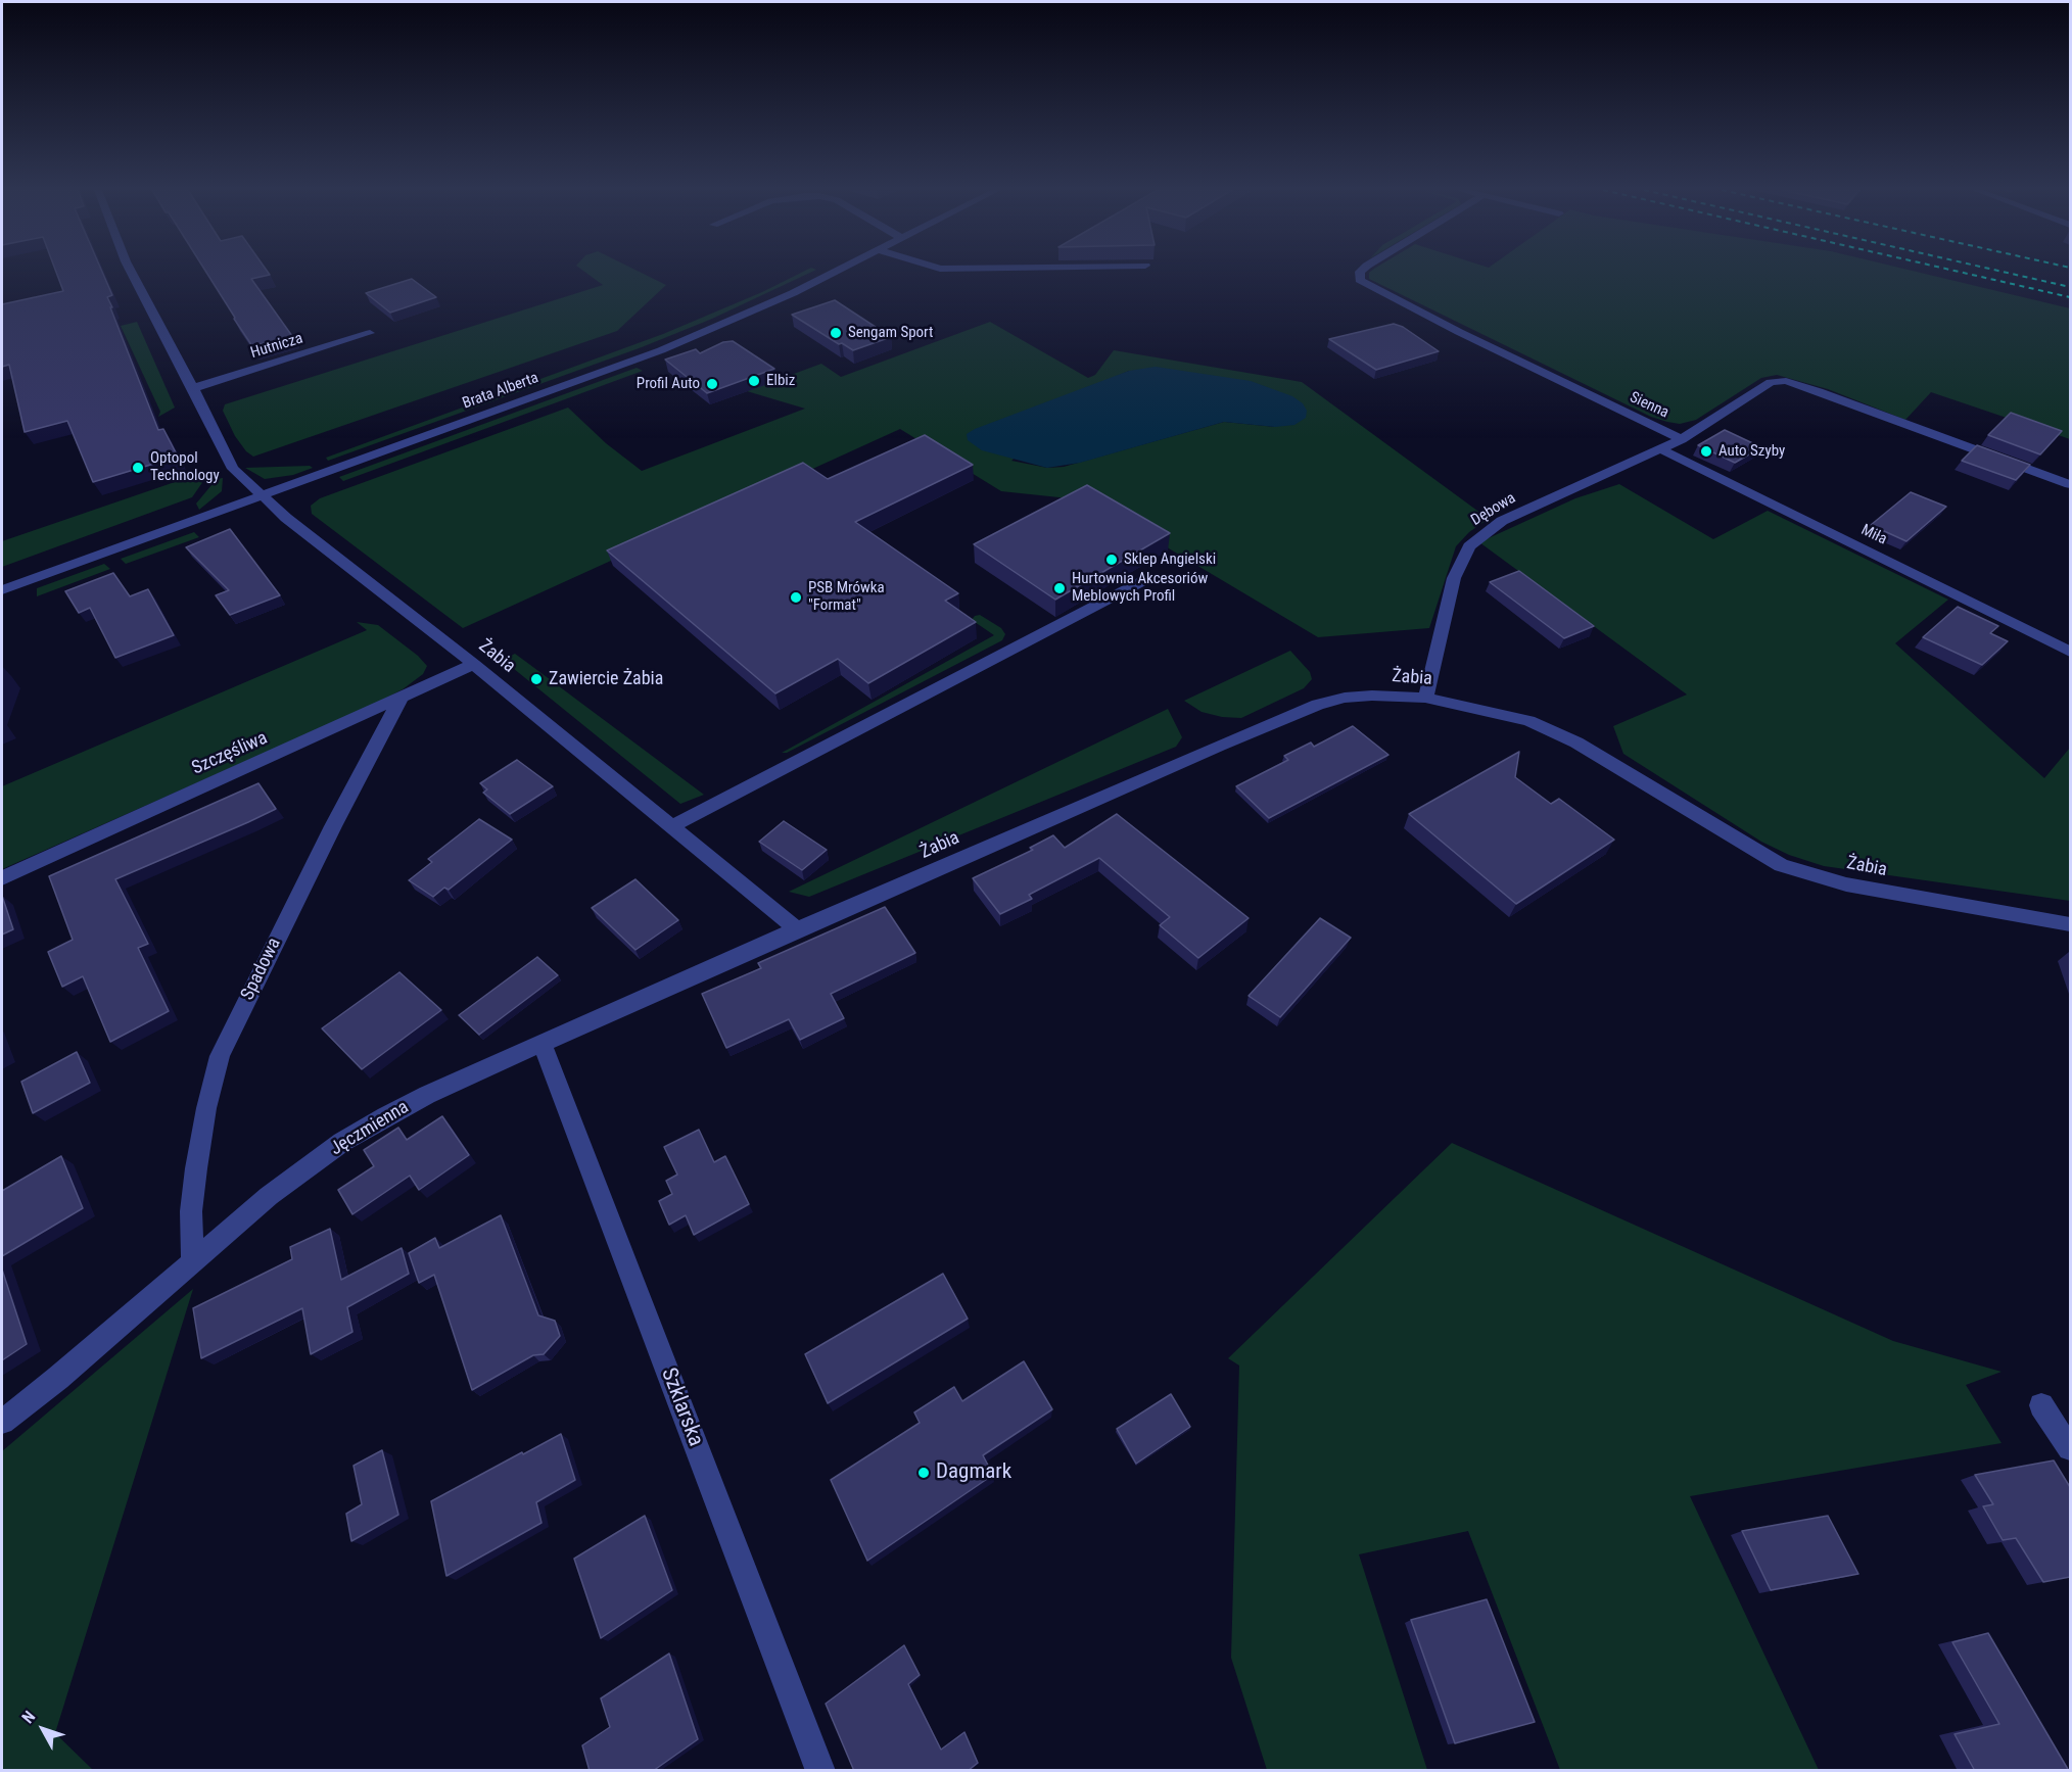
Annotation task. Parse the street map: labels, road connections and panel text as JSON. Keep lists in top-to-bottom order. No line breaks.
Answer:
{"streets":{"street":["Hutnicza","Brata Alberta","Sienna","Dębowa","Miła","Żabia","Szczęśliwa","Spadowa","Jęczmienna","Szklarska"]},"crossings":[["Hutnicza","Żabia"],["Brata Alberta","Żabia"],["Sienna","Dębowa"],["Dębowa","Miła"],["Dębowa","Żabia"],["Żabia","Szczęśliwa"],["Żabia","Jęczmienna"],["Szczęśliwa","Spadowa"],["Spadowa","Jęczmienna"],["Jęczmienna","Szklarska"]],"places":["Sengam Sport","Elbiz","Profil Auto","Auto Szyby","Optopol Technology","Sklep Angielski","Hurtownia Akcesoriów Meblowych Profil","PSB Mrówka \"Format\"","Zawiercie Żabia","Dagmark"],"north":"top left"}
